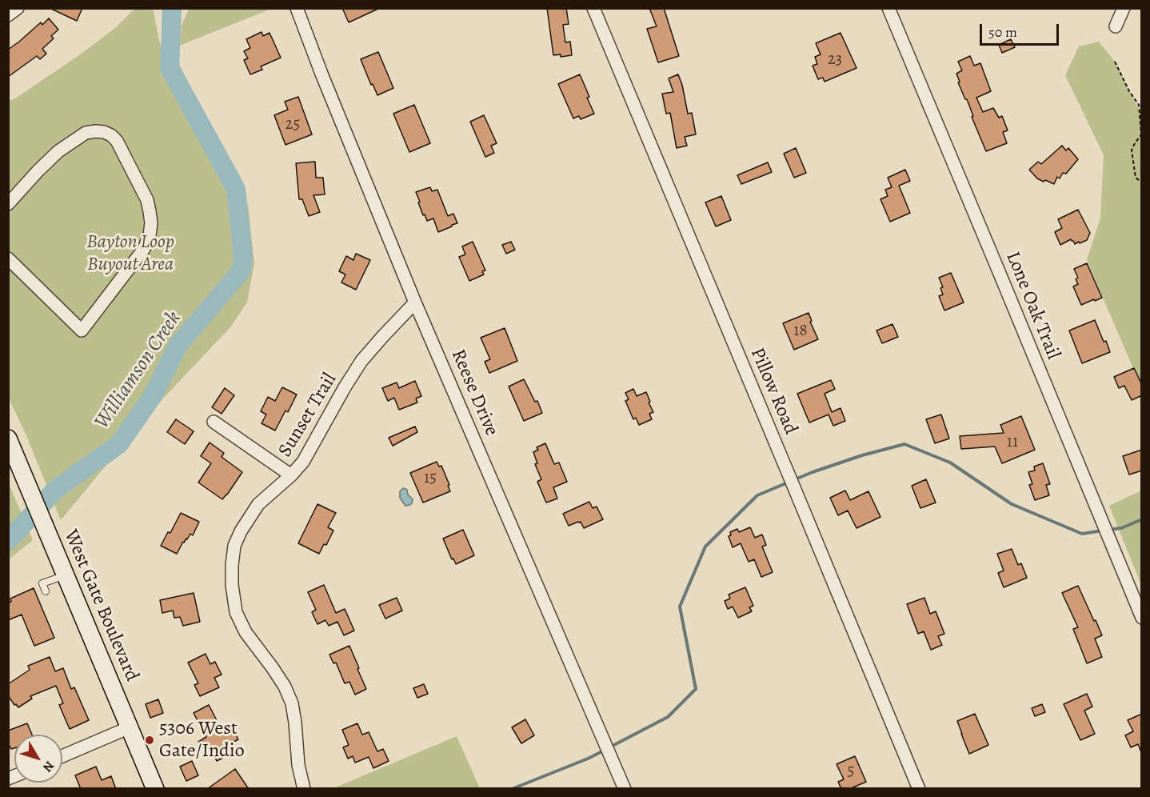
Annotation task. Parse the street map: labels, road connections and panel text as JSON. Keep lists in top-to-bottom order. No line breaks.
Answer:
{"streets":{"main road":["West Gate Boulevard"],"street":["Lone Oak Trail","Pillow Road","Reese Drive","Sunset Trail"]},"crossings":[["Reese Drive","Sunset Trail"]],"water":["Williamson Creek"],"parks":["Bayton Loop Buyout Area"],"places":["5306 West Gate/Indio"],"house_numbers":["23","25","18","11","15","5"],"scale_bar":"50 m","north":"bottom right"}
